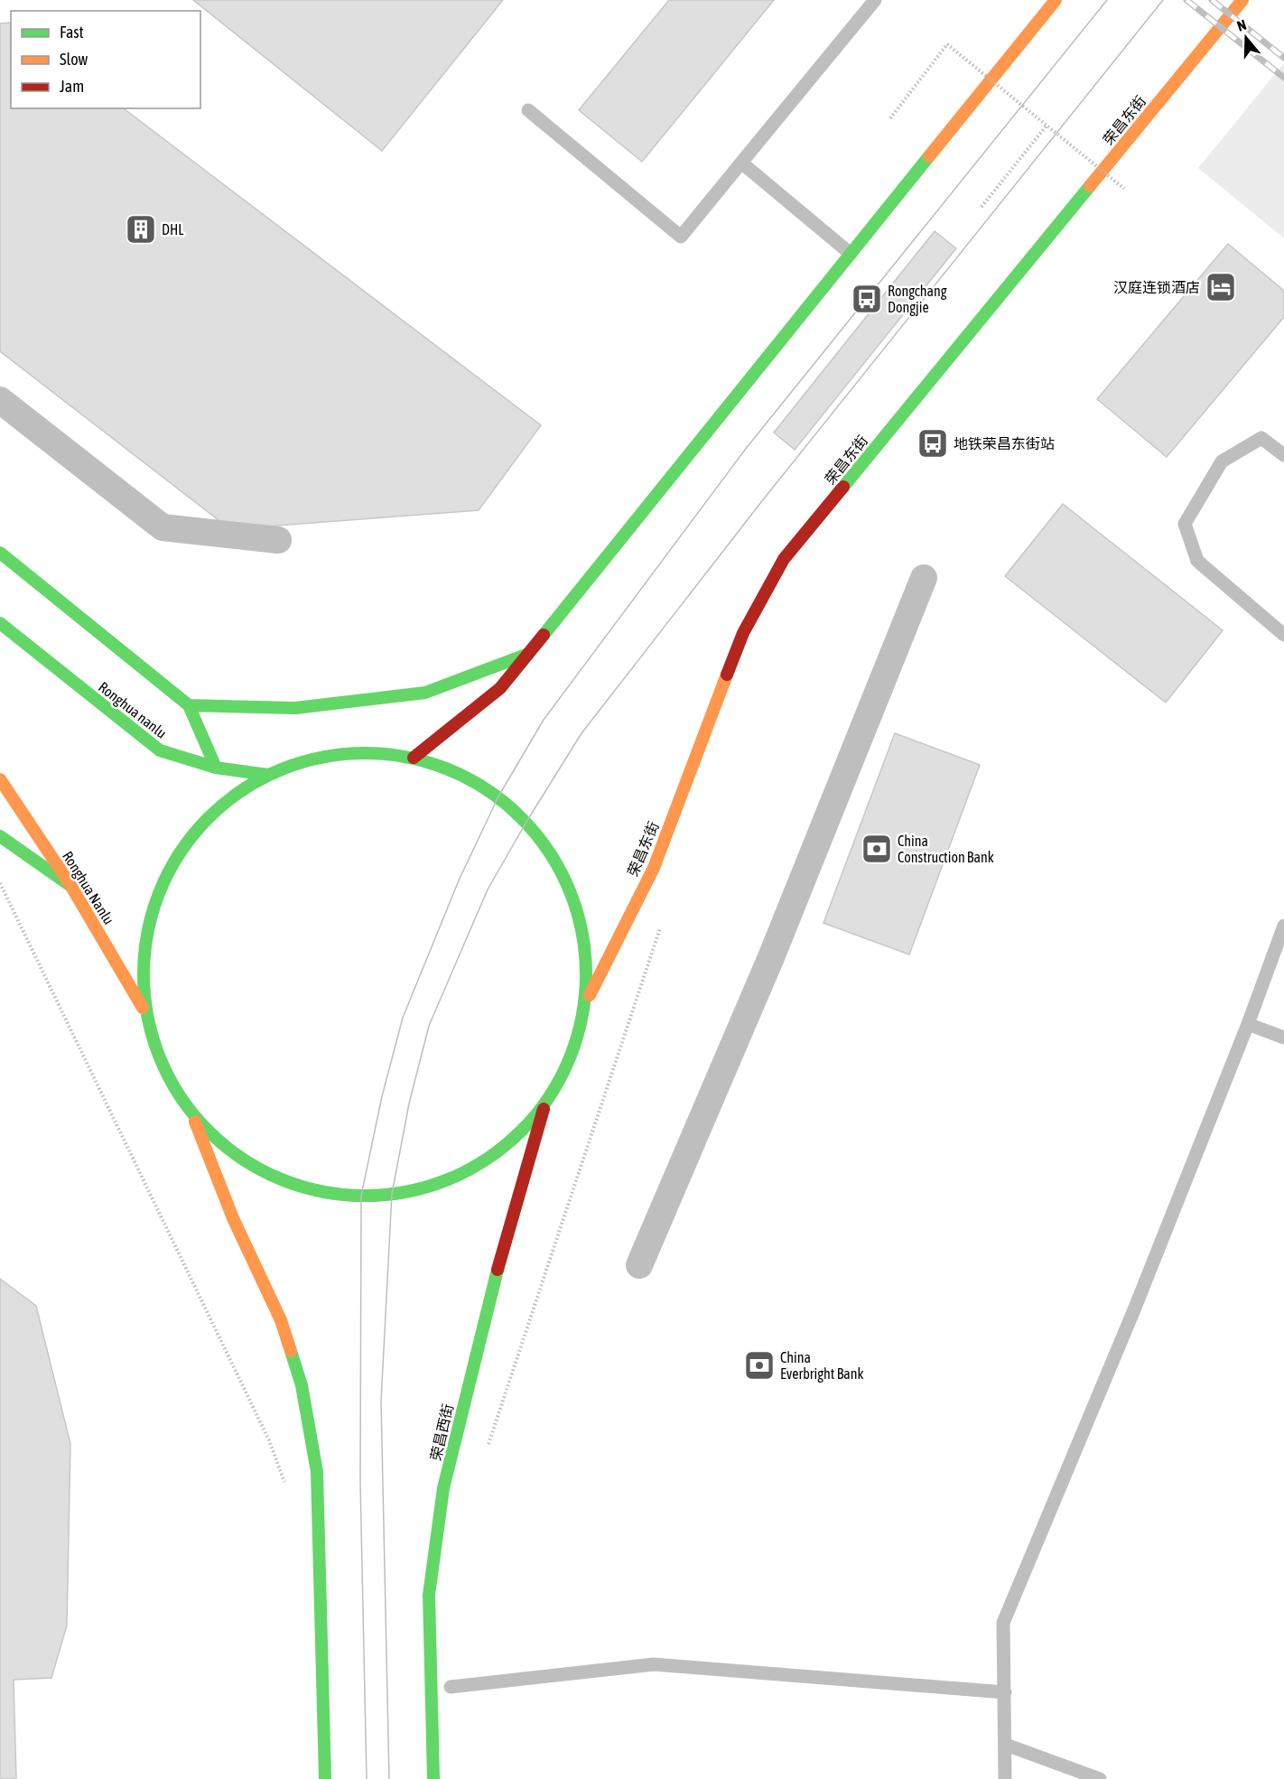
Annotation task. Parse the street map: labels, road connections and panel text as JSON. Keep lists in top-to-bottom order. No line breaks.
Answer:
{"streets":{"main road":["荣昌东街","Ronghua nanlu","Ronghua Nanlu","荣昌西街"]},"places":{"building":["DHL"],"hotel":["汉庭连锁酒店"],"bus stop":["Rongchang Dongjie","地铁荣昌东街站"],"bank":["China Construction Bank","China Everbright Bank"]},"legend":["Fast","Slow","Jam"],"north":"top"}
